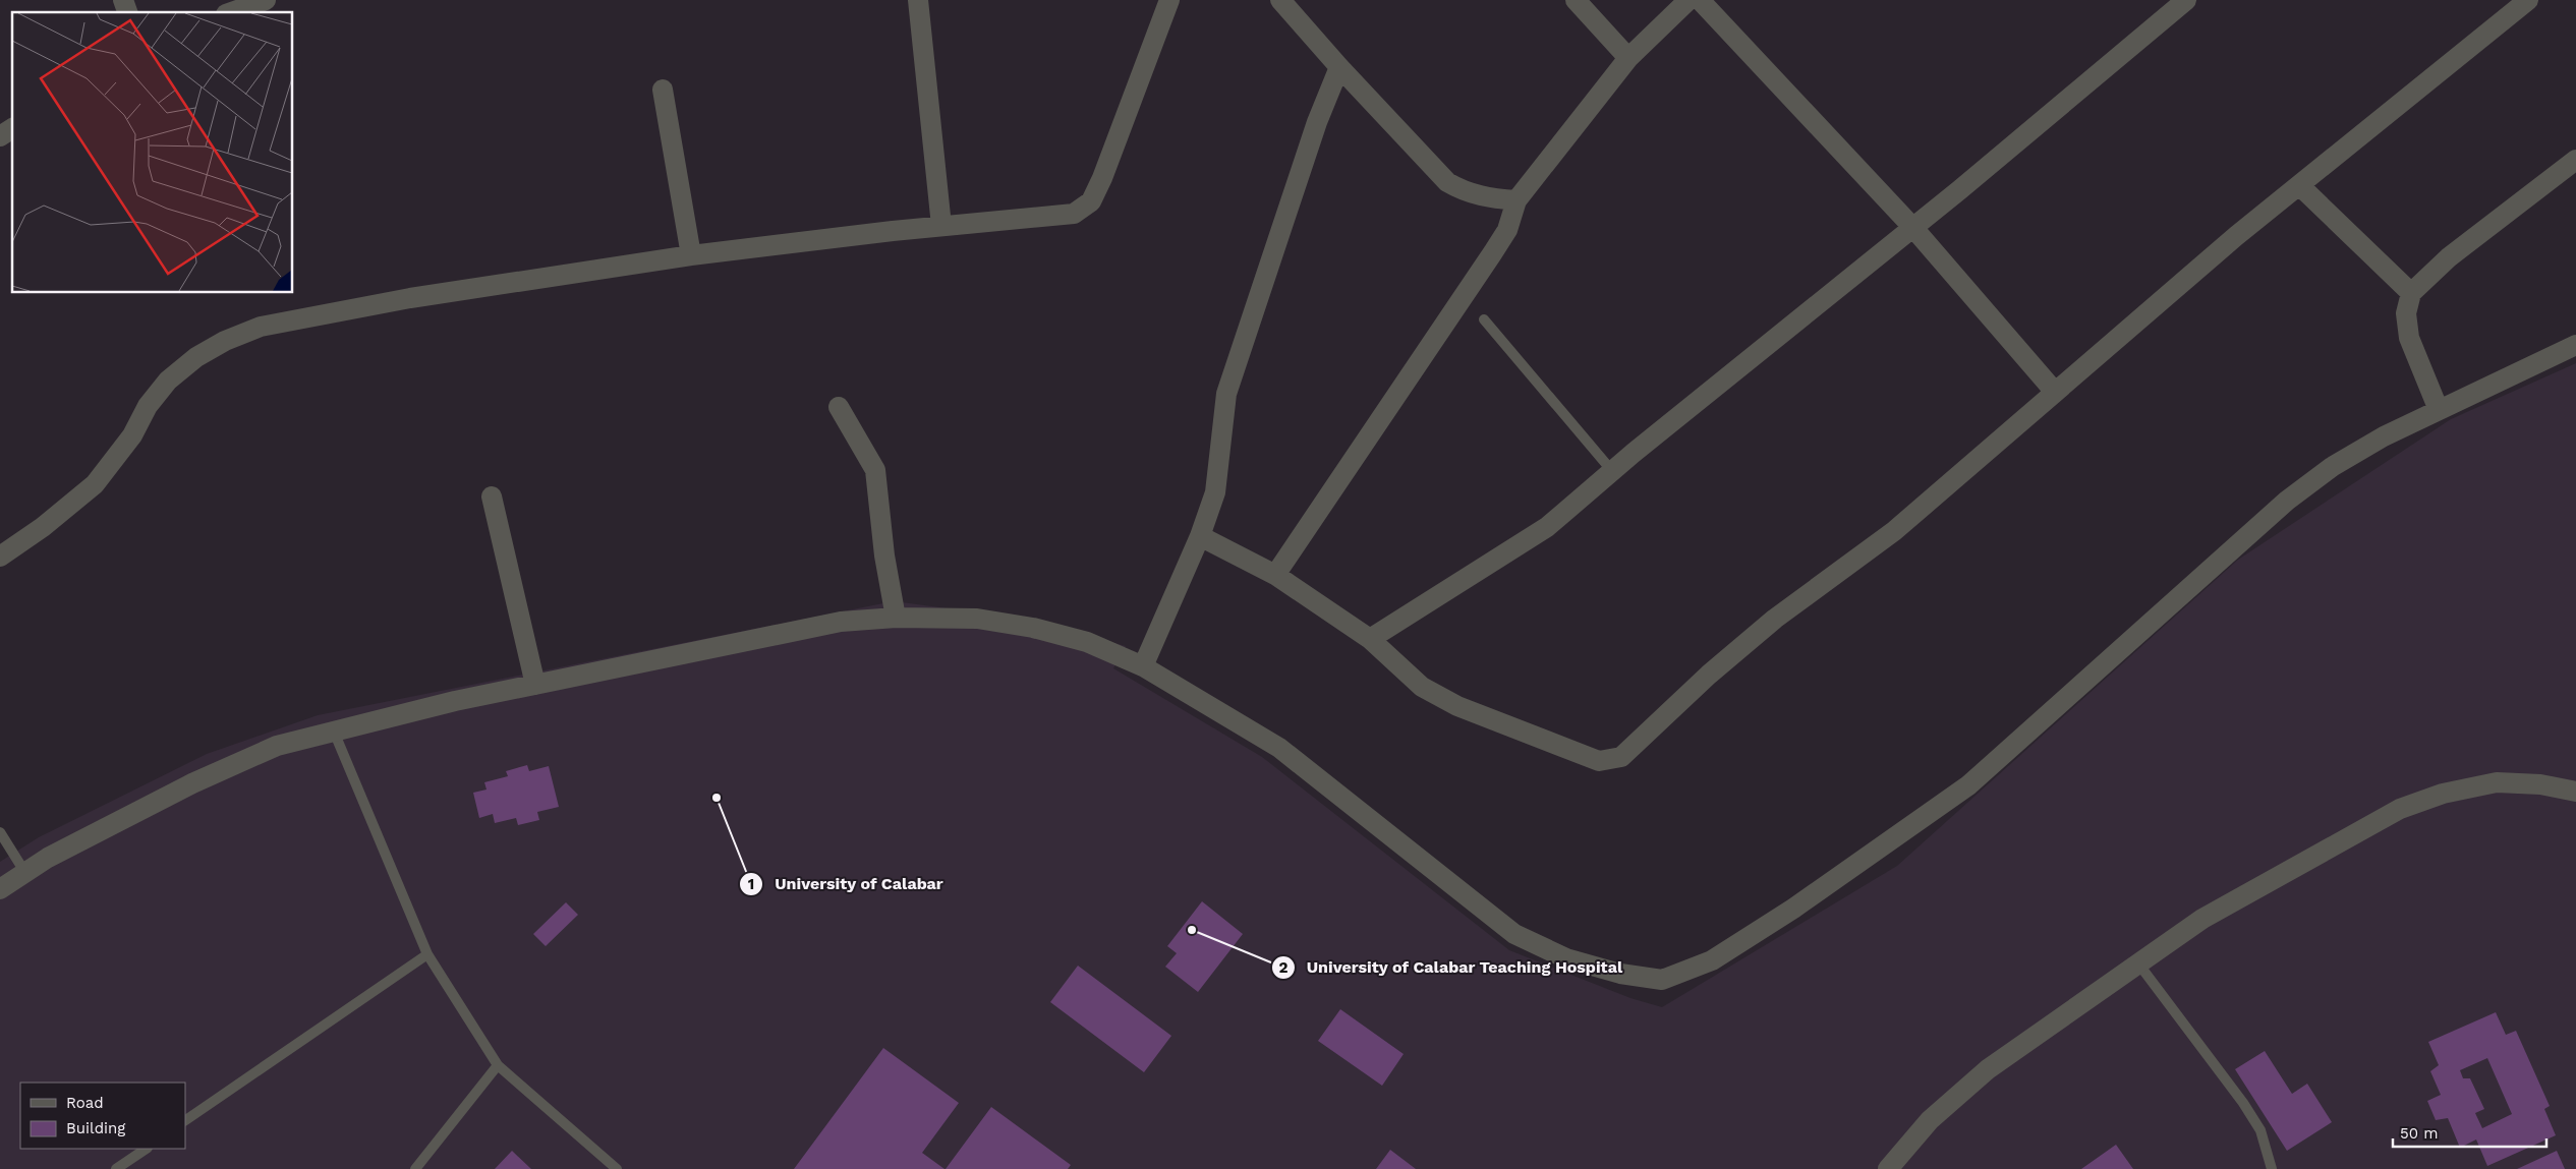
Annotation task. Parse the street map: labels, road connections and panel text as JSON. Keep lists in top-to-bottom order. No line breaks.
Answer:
{"places":["University of Calabar","University of Calabar Teaching Hospital"],"legend":["Road","Building"],"scale_bar":"50 m"}
